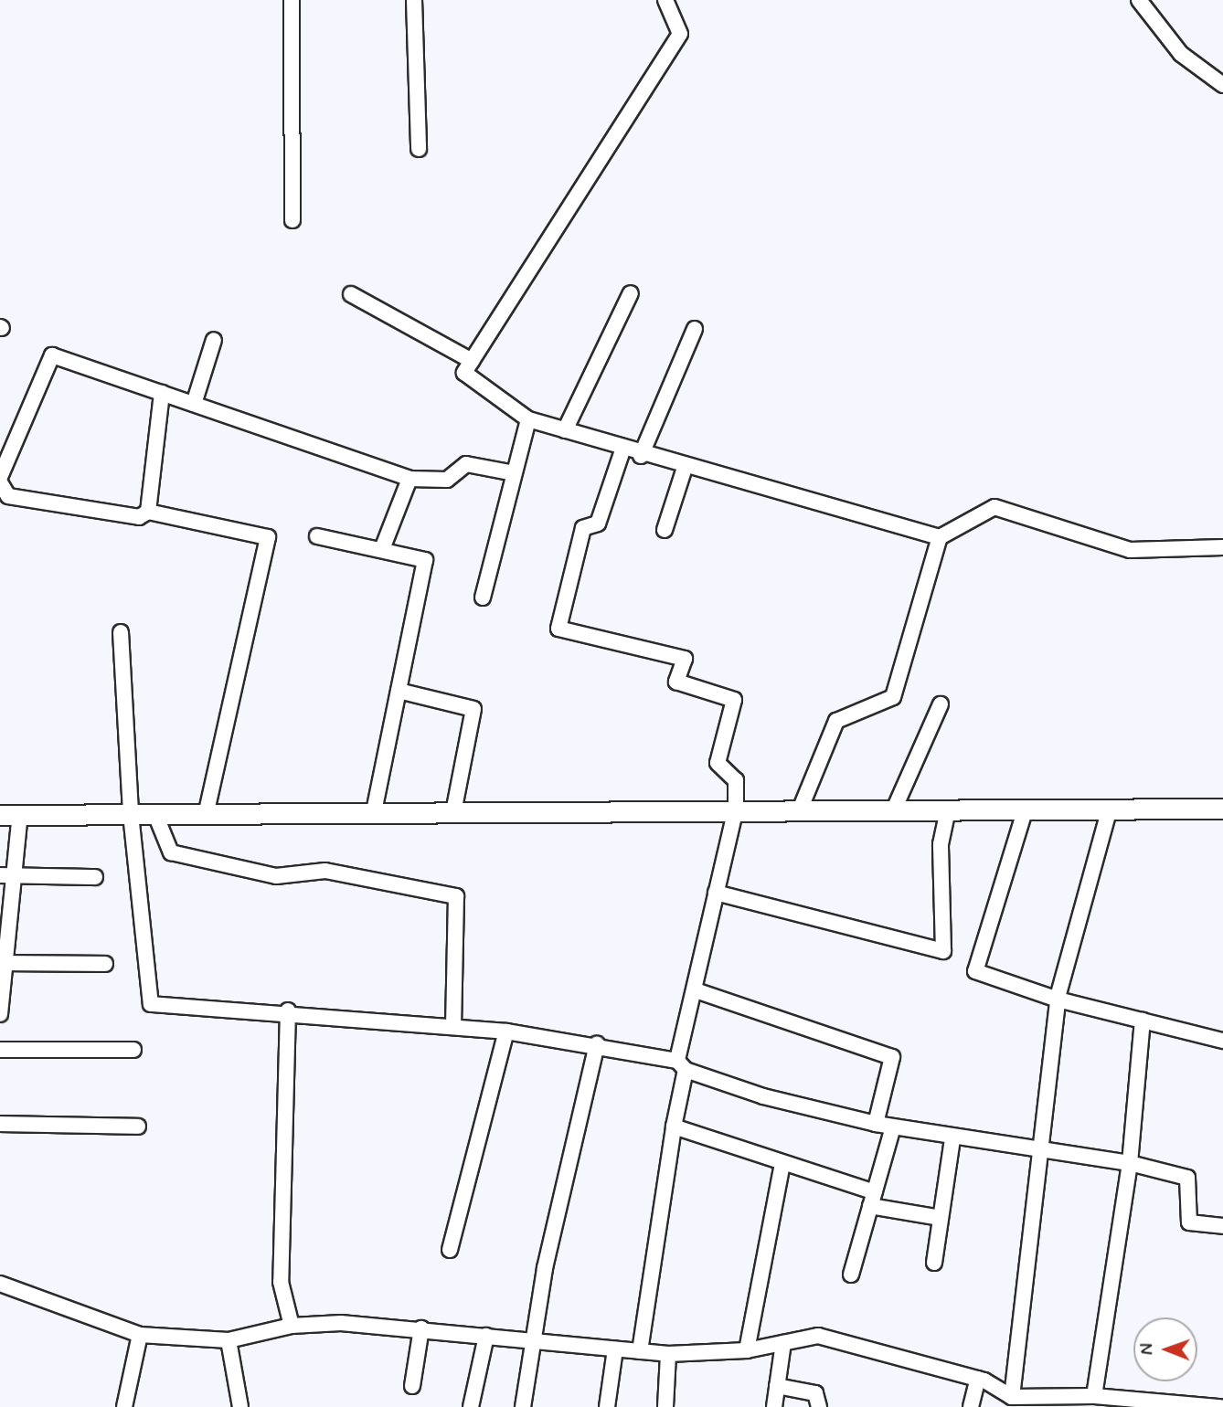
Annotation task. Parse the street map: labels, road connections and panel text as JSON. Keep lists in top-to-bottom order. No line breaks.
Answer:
{"north":"left"}
